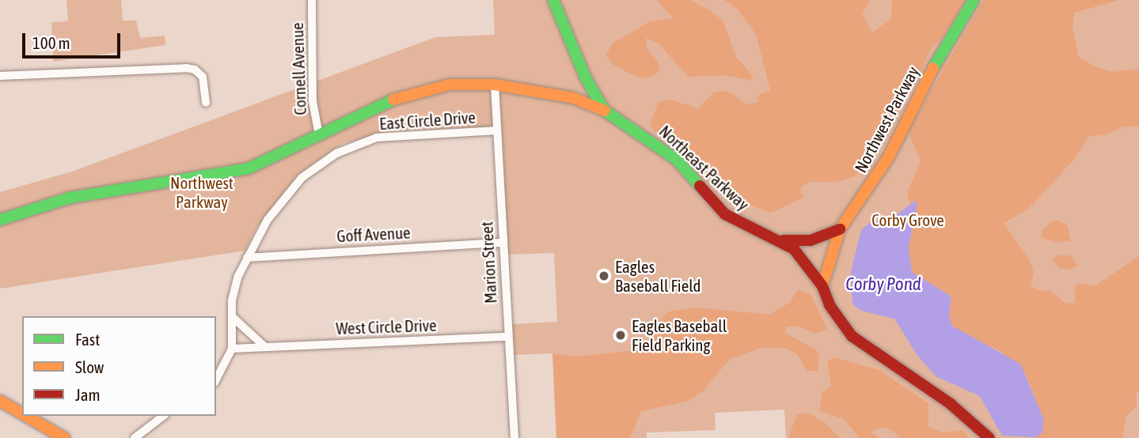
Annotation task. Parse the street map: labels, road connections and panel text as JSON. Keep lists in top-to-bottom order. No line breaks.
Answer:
{"streets":{"street":["Cornell Avenue","Northwest Parkway","East Circle Drive","Northeast Parkway","Goff Avenue","Marion Street","West Circle Drive"]},"crossings":[["Northwest Parkway","Northeast Parkway"],["East Circle Drive","Goff Avenue"],["East Circle Drive","Marion Street"],["East Circle Drive","West Circle Drive"],["Goff Avenue","Marion Street"],["Marion Street","West Circle Drive"]],"water":["Corby Pond"],"parks":["Northwest Parkway","Corby Grove"],"places":["Eagles Baseball Field","Eagles Baseball Field Parking"],"legend":["Fast","Slow","Jam"],"scale_bar":"100 m"}
